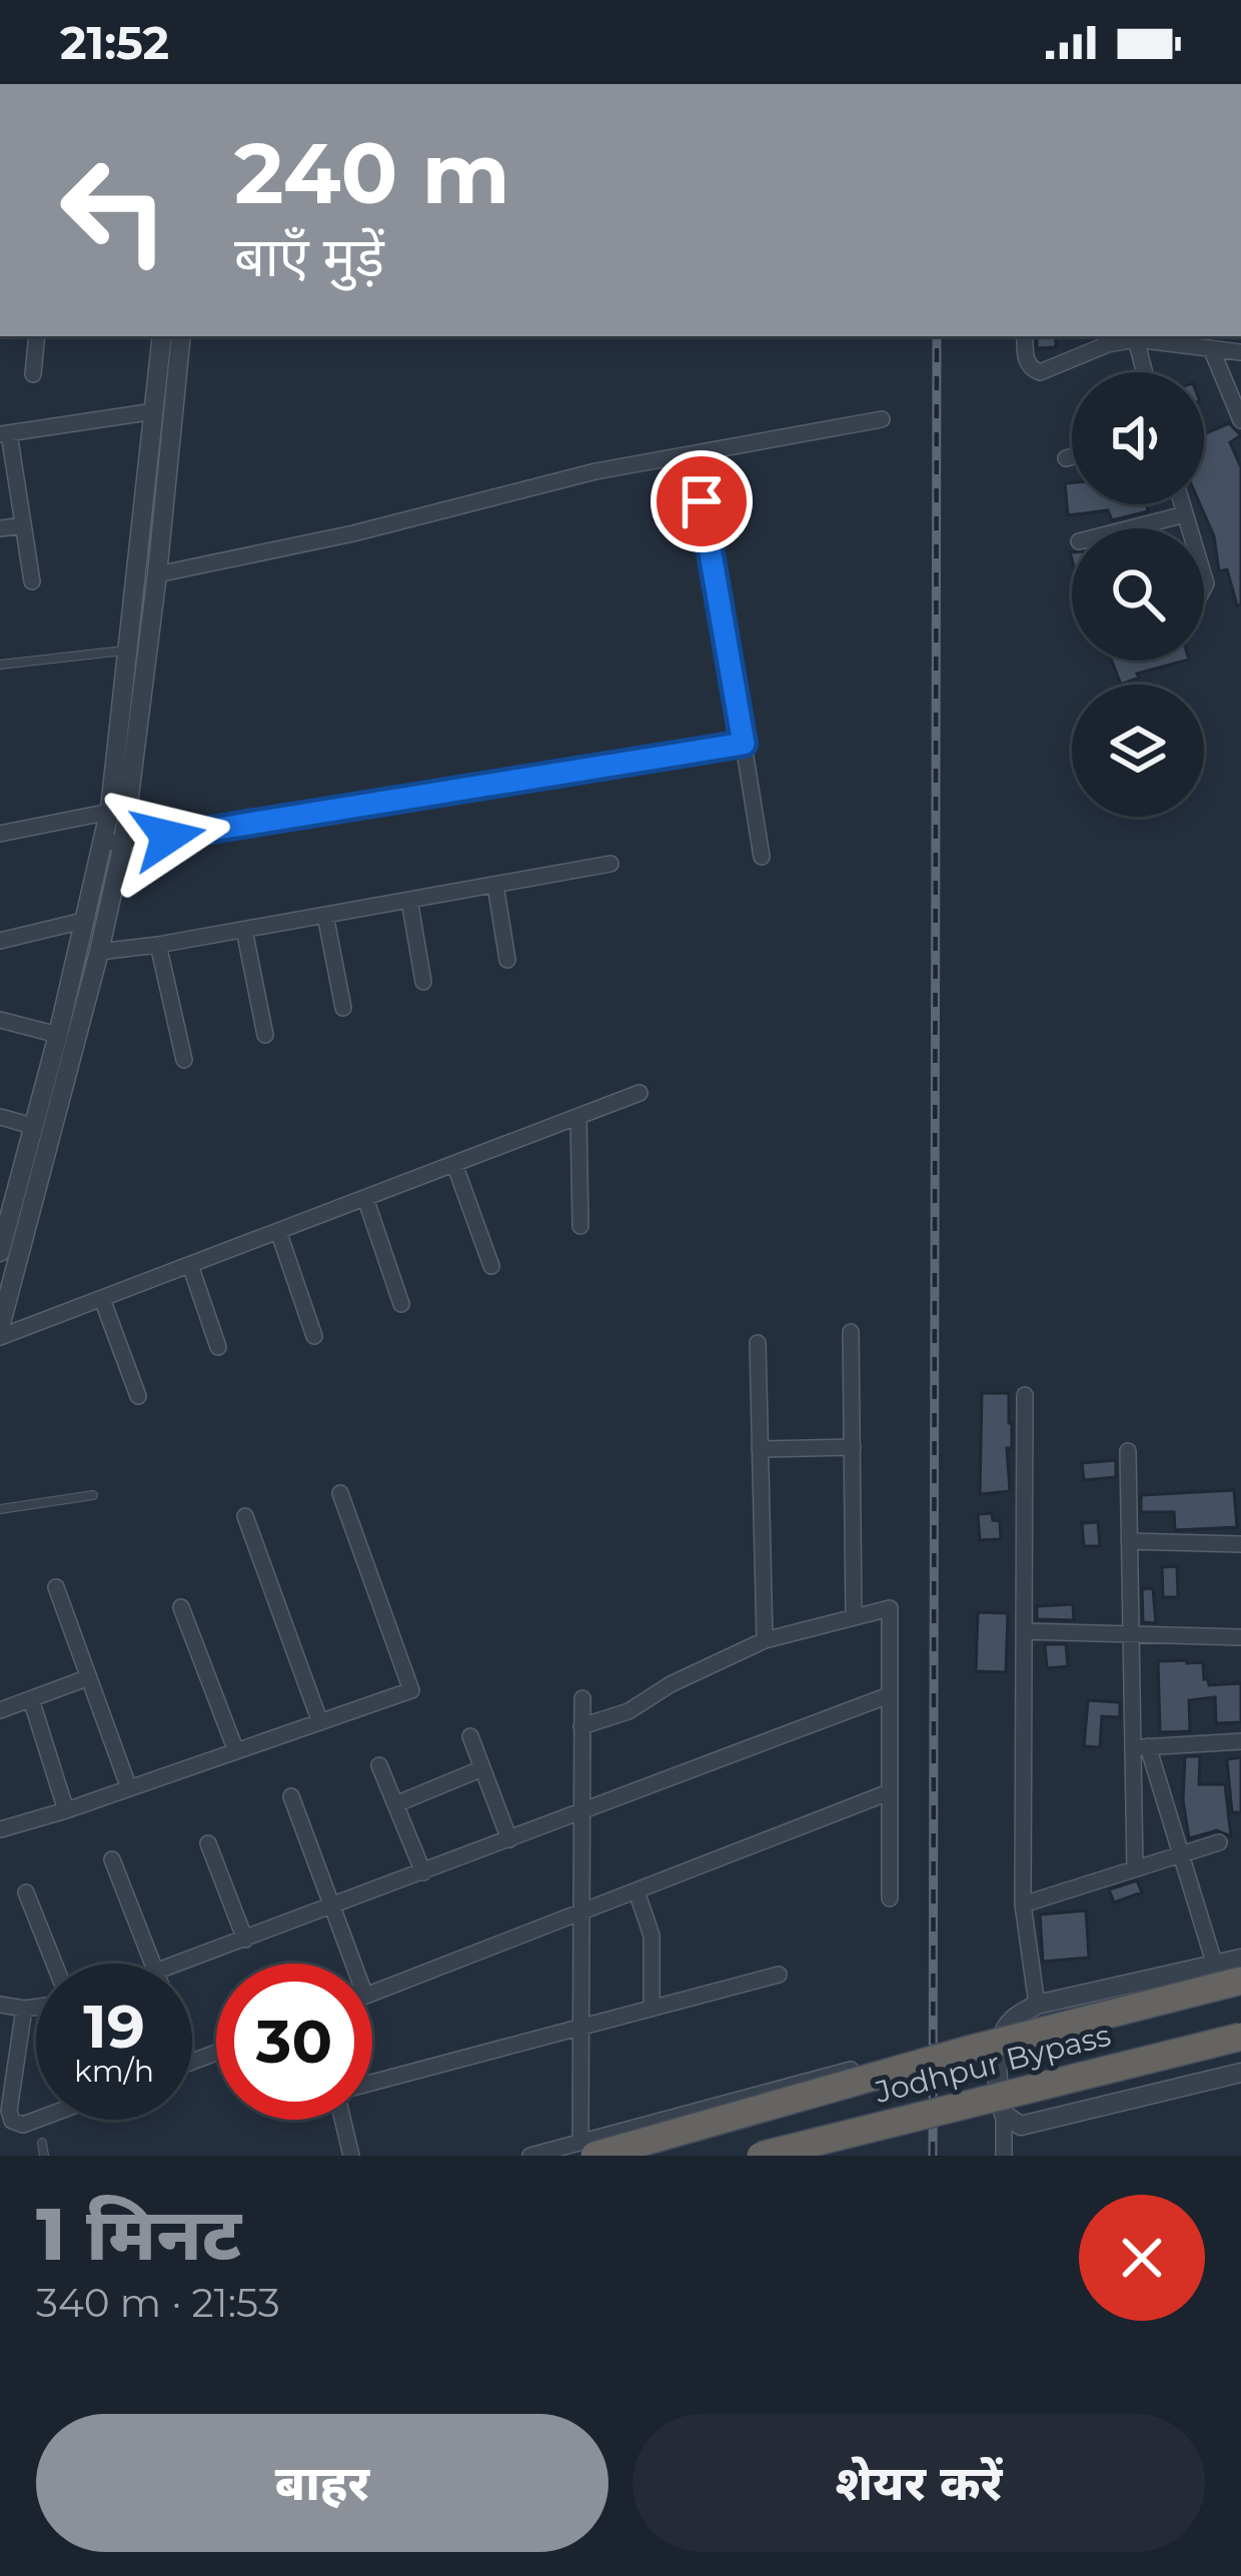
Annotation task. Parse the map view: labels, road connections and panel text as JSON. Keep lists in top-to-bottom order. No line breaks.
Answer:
{"streets":{"highway":["Jodhpur Bypass"]},"page":{"status":"21:52","turn":["240 m","बाएँ मुड़ें"],"speed":"19 km/h","limit":"30","heading":["1 मिनट","340 m · 21:53"],"buttons":["बाहर","शेयर करें"]}}
